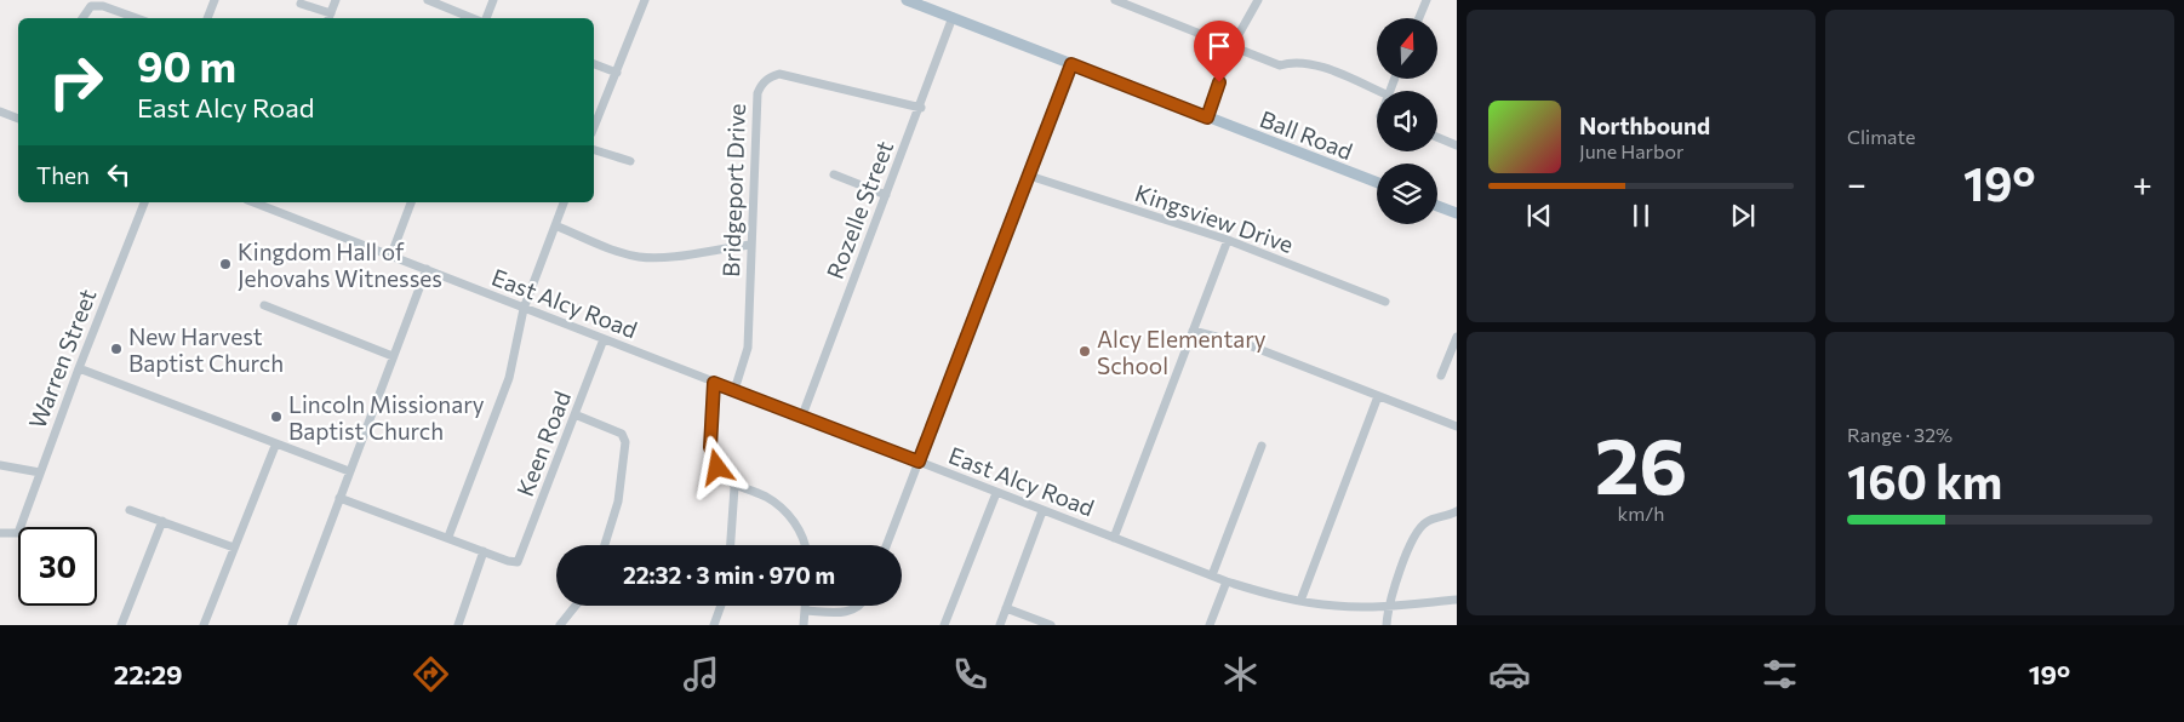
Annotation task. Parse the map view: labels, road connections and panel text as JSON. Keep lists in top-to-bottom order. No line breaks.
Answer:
{"streets":{"main road":["Ball Road"],"street":["Bridgeport Drive","Rozelle Street","Kingsview Drive","East Alcy Road","Warren Street","Keen Road"]},"crossings":[["Ball Road","Rozelle Street"],["Bridgeport Drive","Rozelle Street"],["Bridgeport Drive","East Alcy Road"],["Rozelle Street","East Alcy Road"],["East Alcy Road","Keen Road"]],"places":["Kingdom Hall of Jehovahs Witnesses","New Harvest Baptist Church","Alcy Elementary School","Lincoln Missionary Baptist Church"],"north":"top","page":{"tile":["Climate",["26","km/h"],["Range · 32%","160 km"]],"turn":["90 m","East Alcy Road"],"song":["Northbound","June Harbor"],"then":"Then","heat":["−","19°","+"],"limit":"30","trip":"22:32 · 3 min · 970 m","tabs":["22:29","19°"]}}
